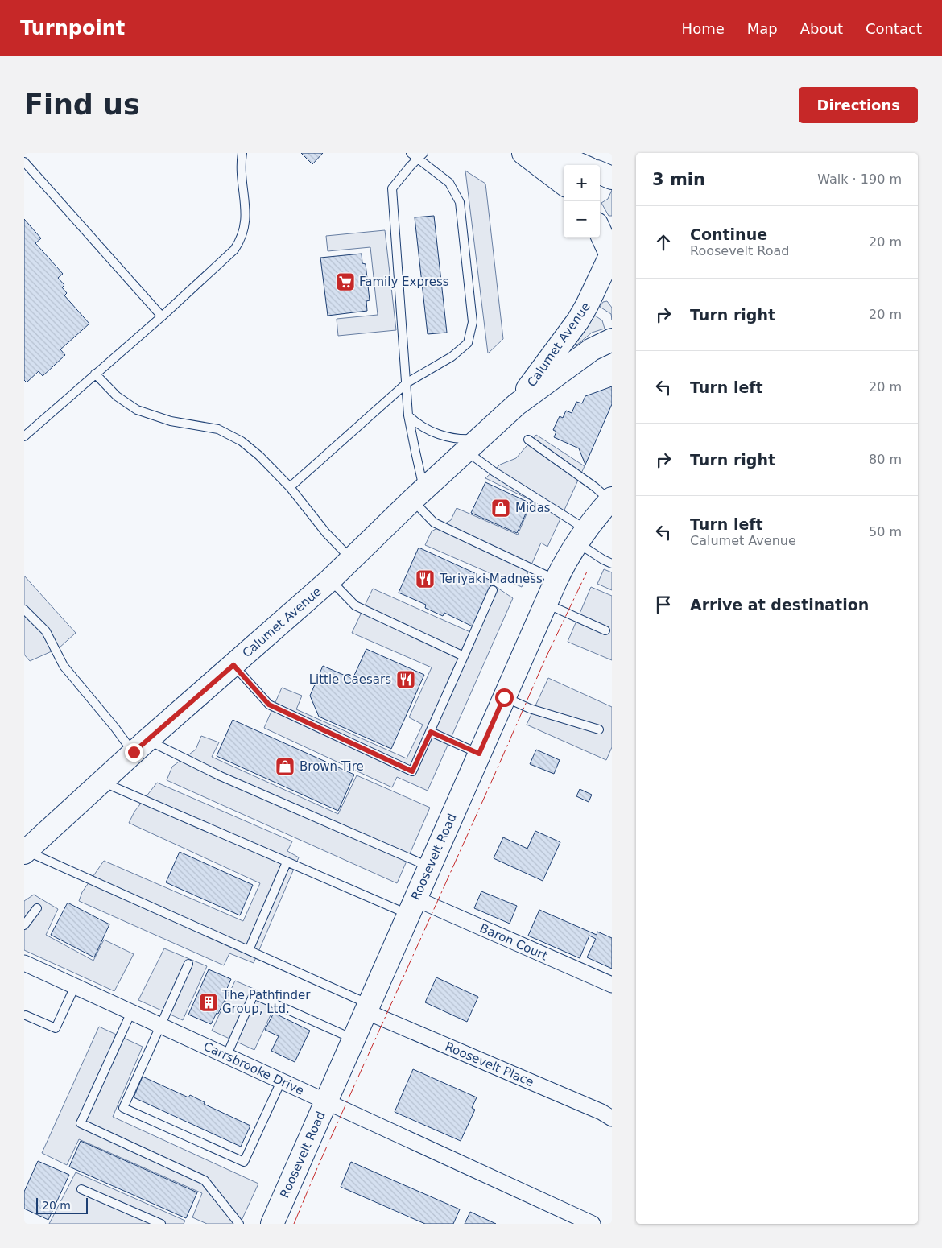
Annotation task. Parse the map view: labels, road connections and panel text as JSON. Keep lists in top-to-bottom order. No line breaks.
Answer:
{"streets":{"street":["Calumet Avenue","Roosevelt Road","Baron Court","Roosevelt Place","Carrsbrooke Drive"]},"crossings":[["Roosevelt Road","Baron Court"],["Roosevelt Road","Roosevelt Place"],["Roosevelt Road","Carrsbrooke Drive"]],"places":{"supermarket":["Family Express"],"shop":["Midas","Brown Tire"],"restaurant":["Teriyaki Madness","Little Caesars"],"building":["The Pathfinder Group, Ltd."]},"scale_bar":"20 m","page":{"header":"Turnpoint","nav":["Home","Map","About","Contact"],"buttons":"Directions","title":"Find us","heading":["3 min","Walk · 190 m"],"map_buttons":["+","−"],"list":[["Continue","Roosevelt Road","20 m"],["Turn right","20 m"],["Turn left","20 m"],["Turn right","80 m"],["Turn left","Calumet Avenue","50 m"],"Arrive at destination"],"scale":"20 m"}}
